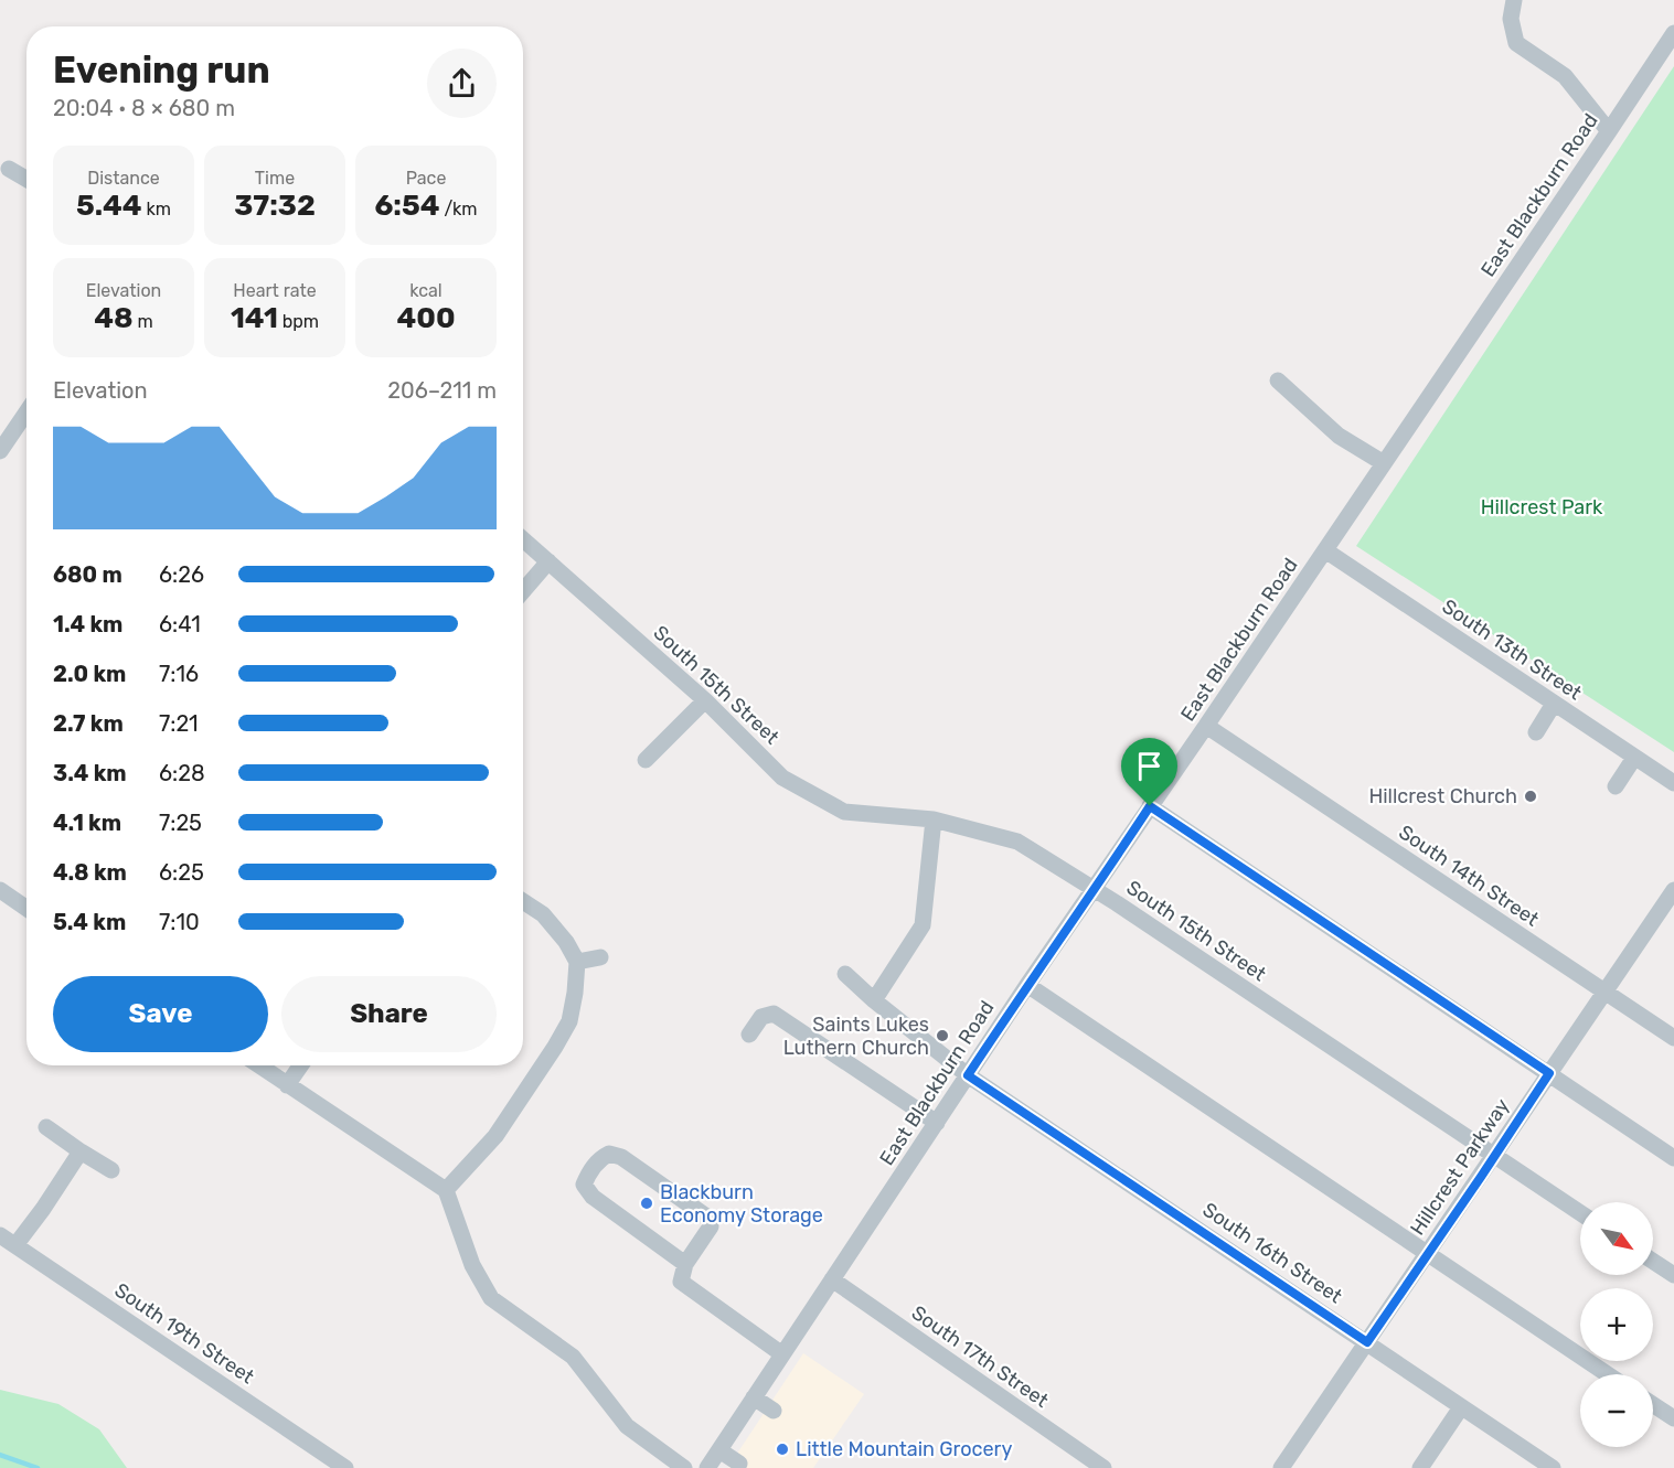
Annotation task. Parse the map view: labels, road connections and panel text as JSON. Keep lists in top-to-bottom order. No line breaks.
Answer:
{"streets":{"street":["East Blackburn Road","South 13th Street","South 15th Street","South 14th Street","Hillcrest Parkway","South 16th Street","South 19th Street","South 17th Street"]},"crossings":[["East Blackburn Road","South 13th Street"],["East Blackburn Road","South 15th Street"],["East Blackburn Road","South 14th Street"],["East Blackburn Road","South 16th Street"],["East Blackburn Road","South 17th Street"],["South 15th Street","Hillcrest Parkway"],["South 14th Street","Hillcrest Parkway"],["Hillcrest Parkway","South 16th Street"]],"parks":["Hillcrest Park"],"places":["Hillcrest Church","Saints Lukes Luthern Church","Blackburn Economy Storage","Little Mountain Grocery"],"north":"bottom right","page":{"heading":["Evening run","20:04 · 8 × 680 m"],"stats":[["Distance","5.44 km"],["Time","37:32"],["Pace","6:54 /km"],["Elevation","48 m"],["Heart rate","141 bpm"],["kcal","400"]],"chart":["Elevation","206–211 m"],"list":[{"name":"680 m","note":"6:26"},{"name":"1.4 km","note":"6:41"},{"name":"2.0 km","note":"7:16"},{"name":"2.7 km","note":"7:21"},{"name":"3.4 km","note":"6:28"},{"name":"4.1 km","note":"7:25"},{"name":"4.8 km","note":"6:25"},{"name":"5.4 km","note":"7:10"}],"buttons":["Save","Share"],"map_buttons":["+","−"]}}
